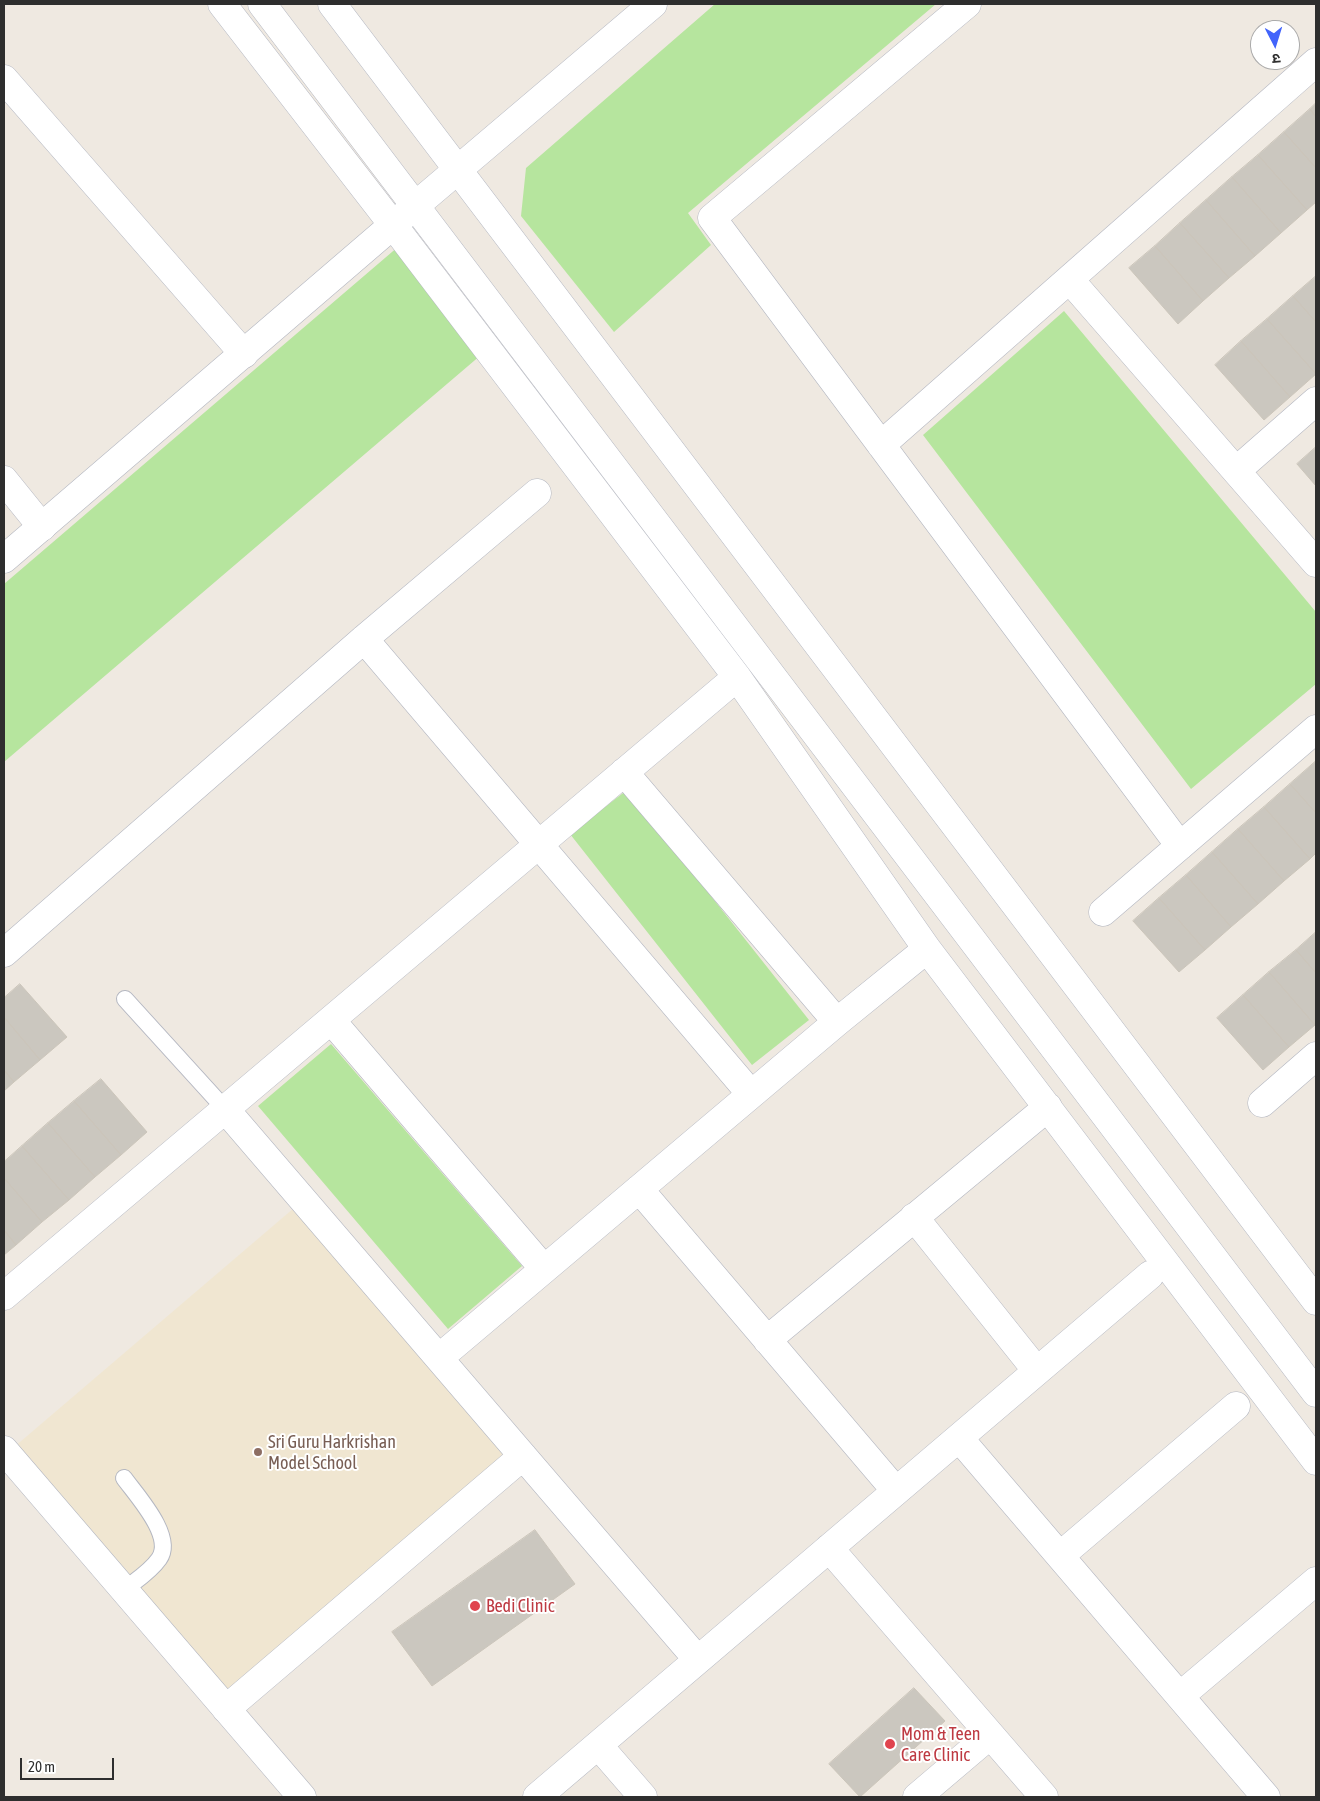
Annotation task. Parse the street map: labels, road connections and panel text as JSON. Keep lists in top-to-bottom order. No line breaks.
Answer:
{"places":["Sri Guru Harkrishan Model School","Bedi Clinic","Mom & Teen Care Clinic"],"scale_bar":"20 m","north":"bottom"}
